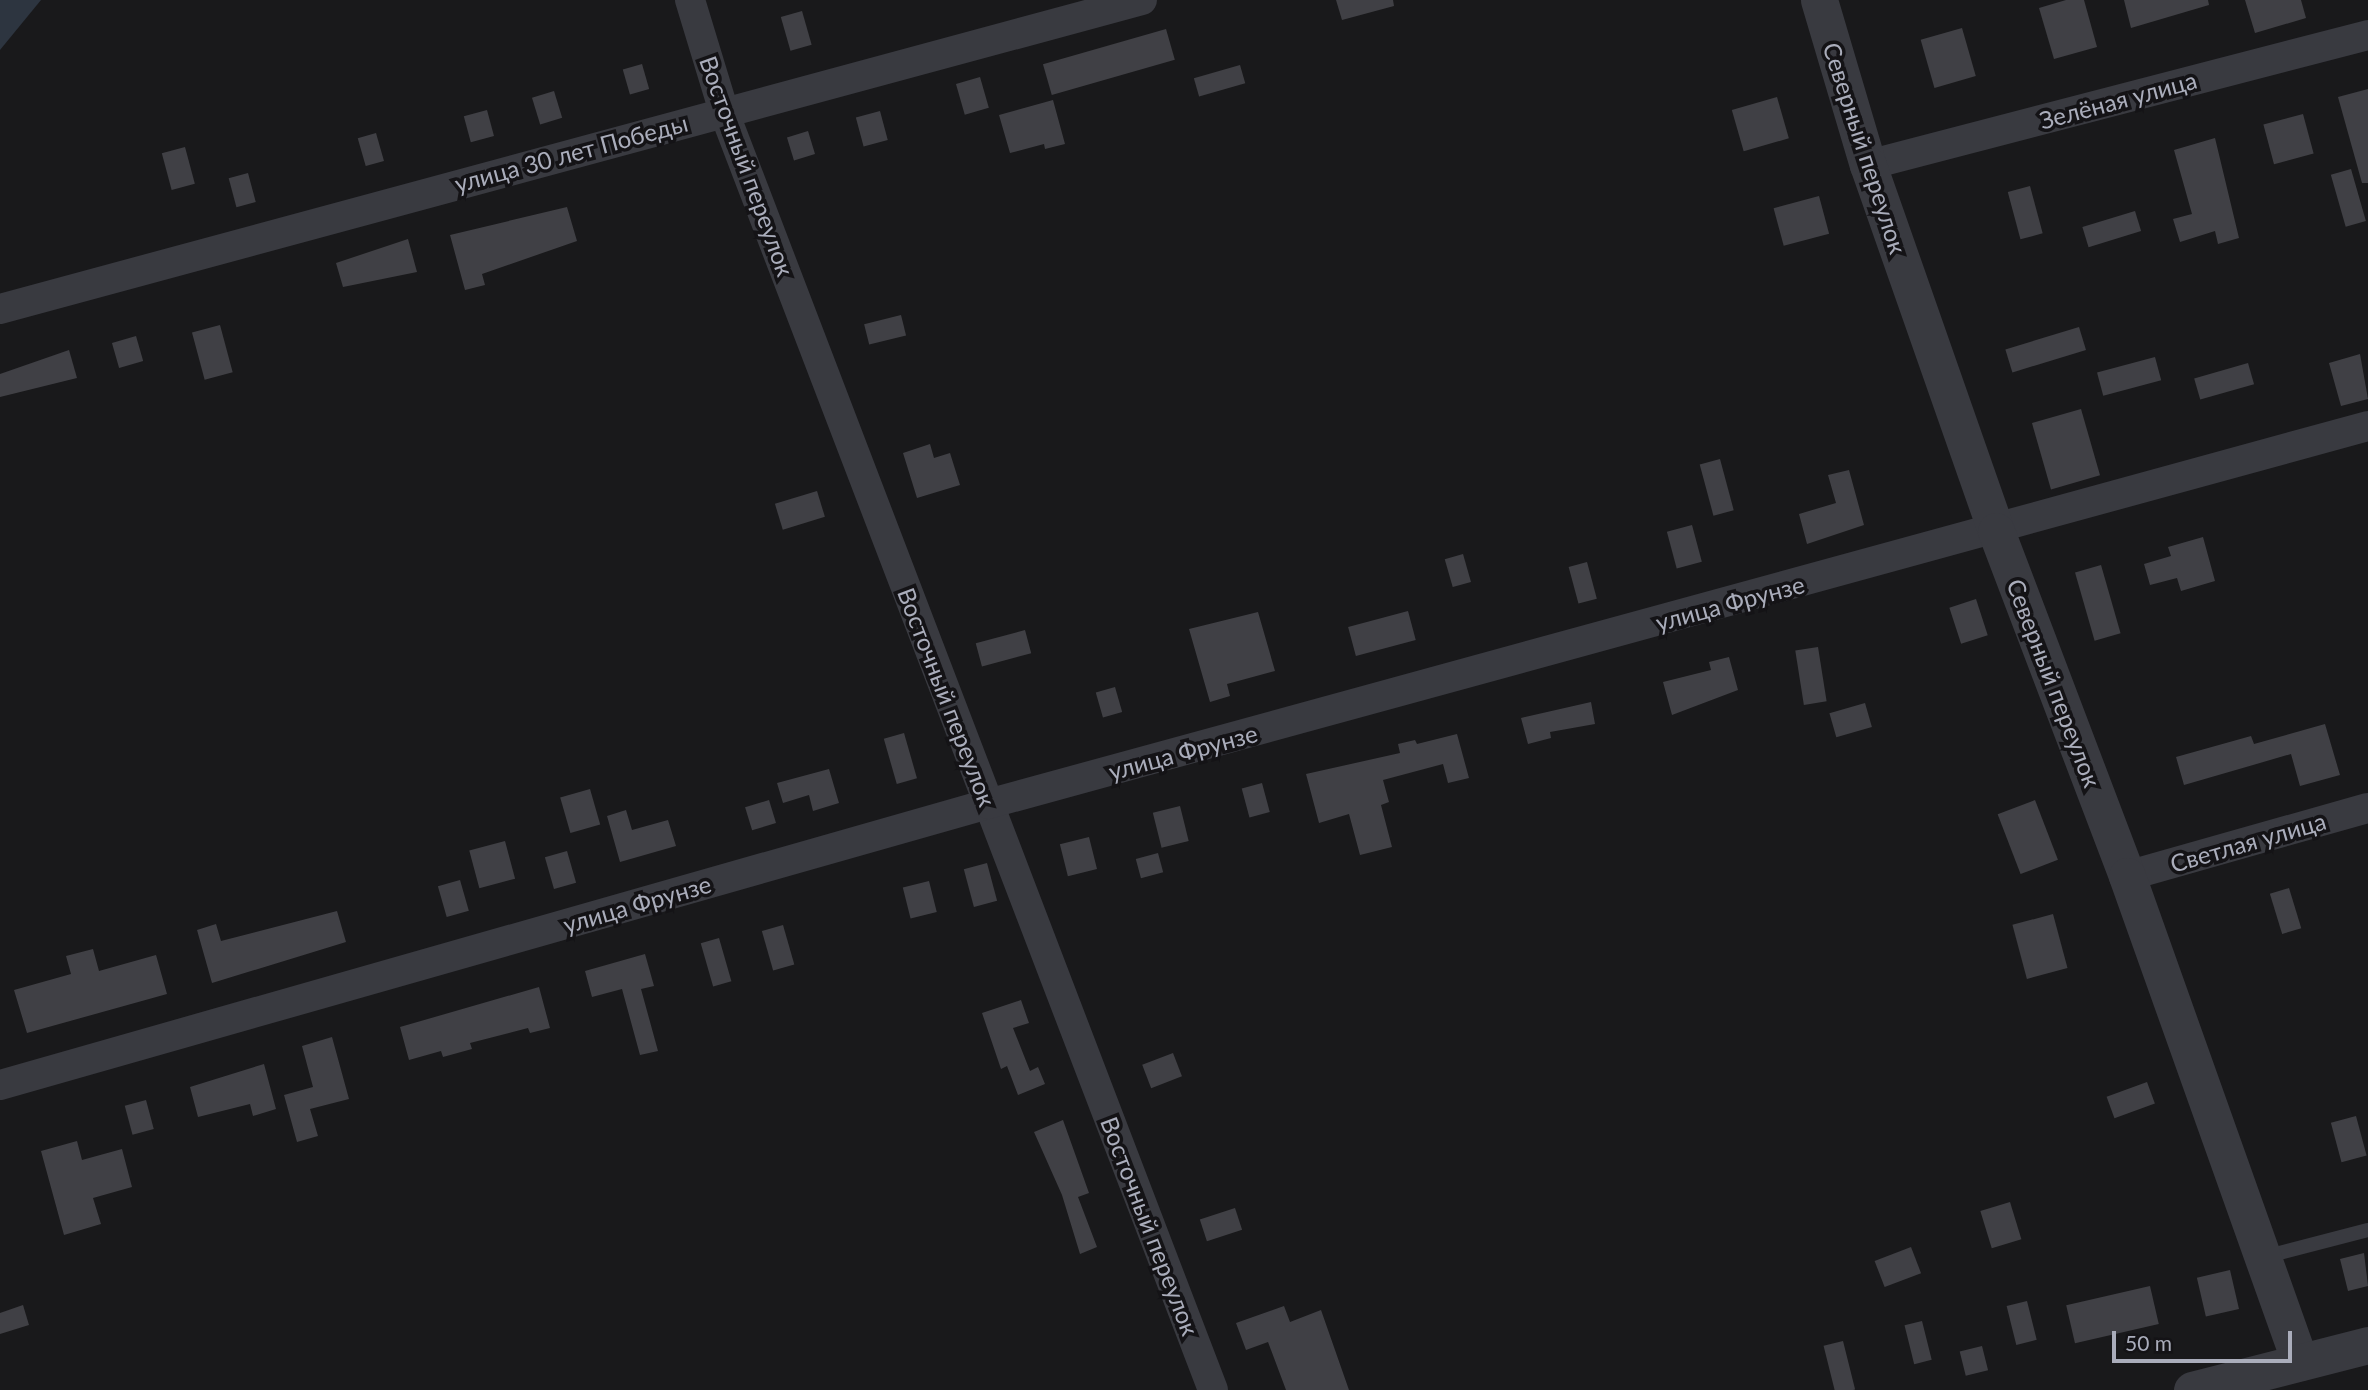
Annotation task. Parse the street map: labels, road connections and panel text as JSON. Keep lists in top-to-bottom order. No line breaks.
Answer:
{"streets":{"street":["Зелёная улица","Северный переулок","улица 30 лет Победы","Восточный переулок","улица Фрунзе","Светлая улица"]},"crossings":[["Зелёная улица","Северный переулок"],["Северный переулок","улица Фрунзе"],["Северный переулок","Светлая улица"],["улица 30 лет Победы","Восточный переулок"],["Восточный переулок","улица Фрунзе"]],"scale_bar":"50 m"}
